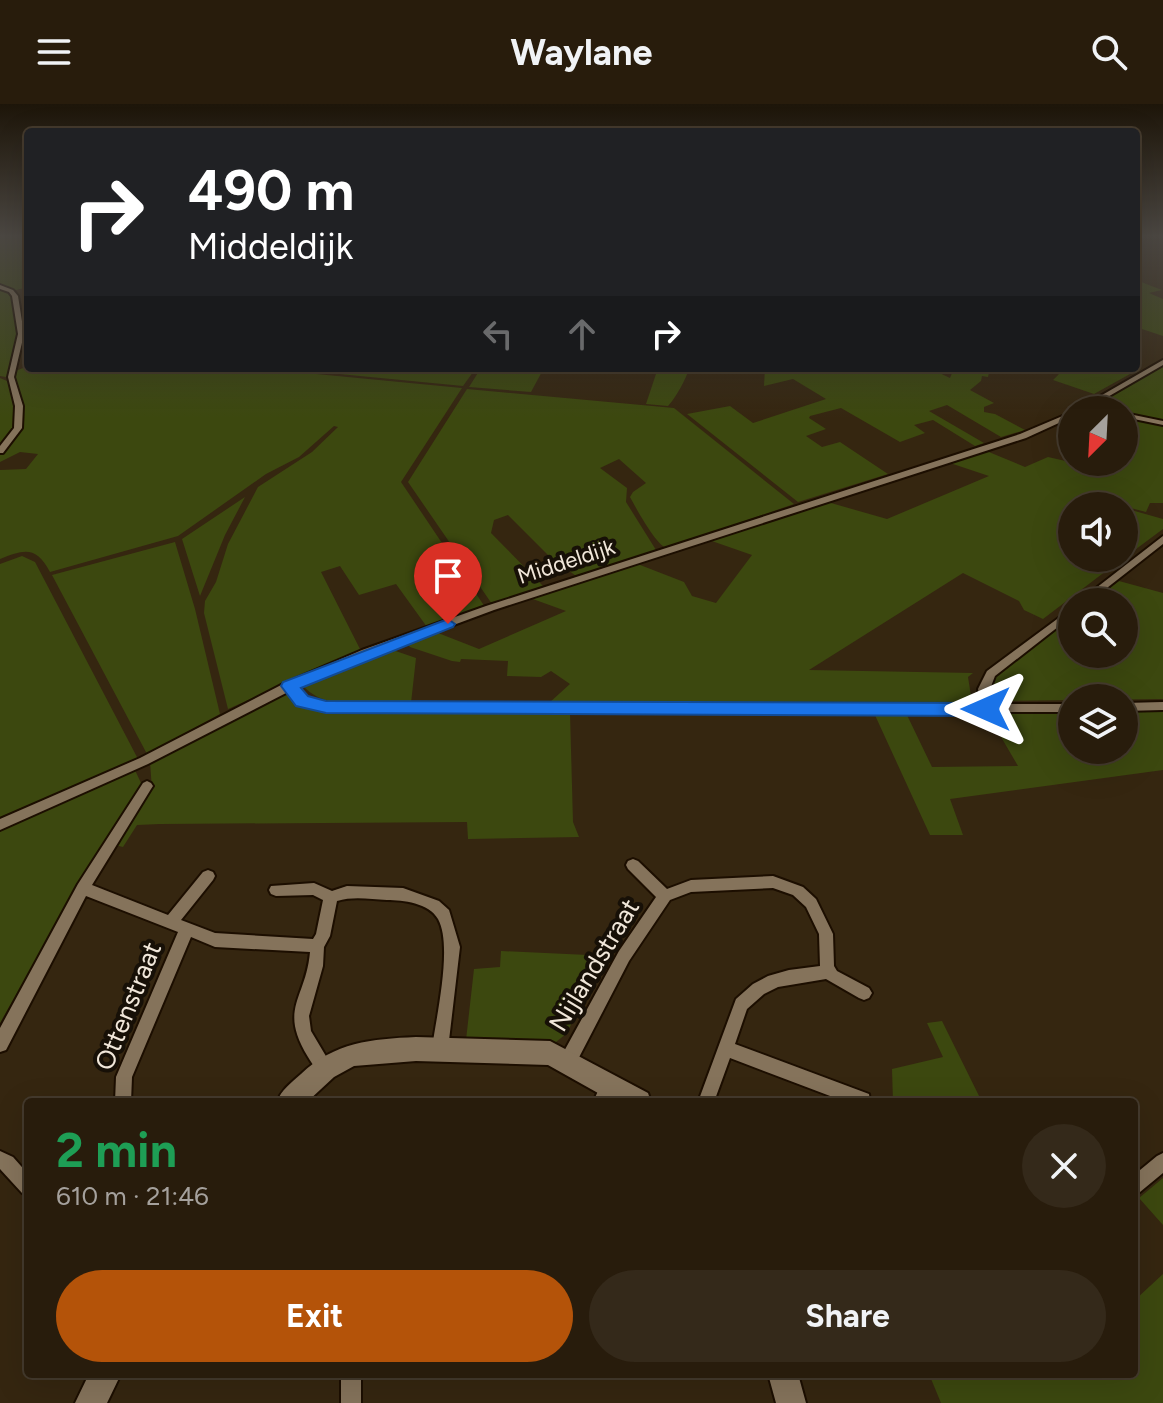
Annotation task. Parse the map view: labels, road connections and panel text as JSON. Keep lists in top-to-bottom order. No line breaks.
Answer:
{"streets":{"street":["Middeldijk","Nijlandstraat","Ottenstraat"]},"north":"bottom left","page":{"header":"Waylane","turn":["490 m","Middeldijk"],"heading":["2 min","610 m · 21:46"],"buttons":["Exit","Share"]}}
